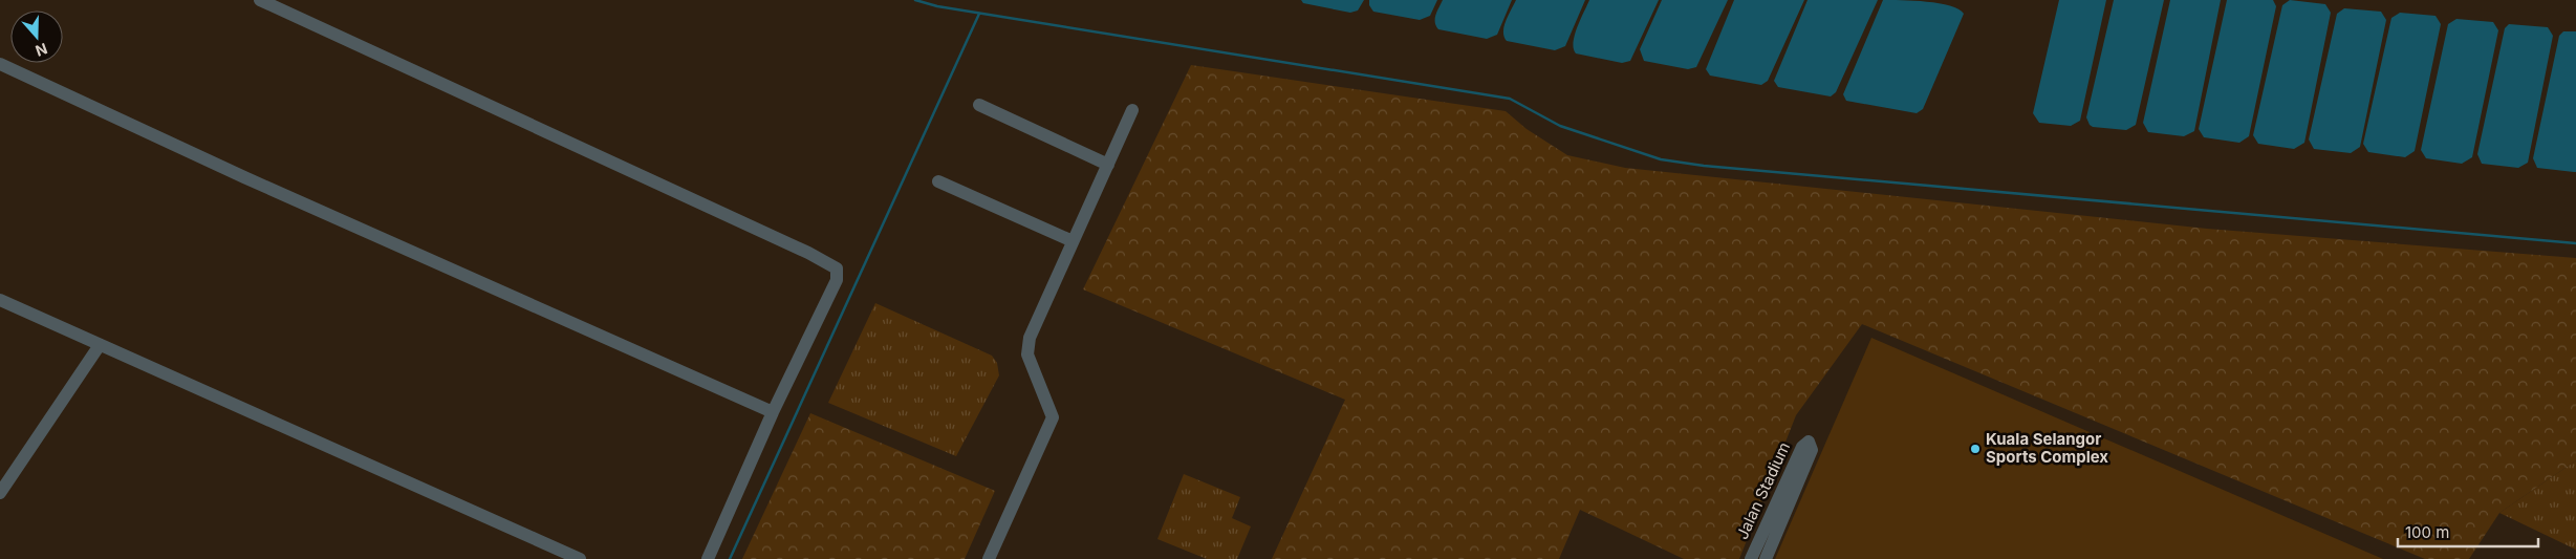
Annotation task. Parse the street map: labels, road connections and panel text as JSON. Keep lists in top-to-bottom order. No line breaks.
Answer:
{"streets":{"street":["Jalan Stadium"]},"places":["Kuala Selangor Sports Complex"],"scale_bar":"100 m","north":"bottom"}
